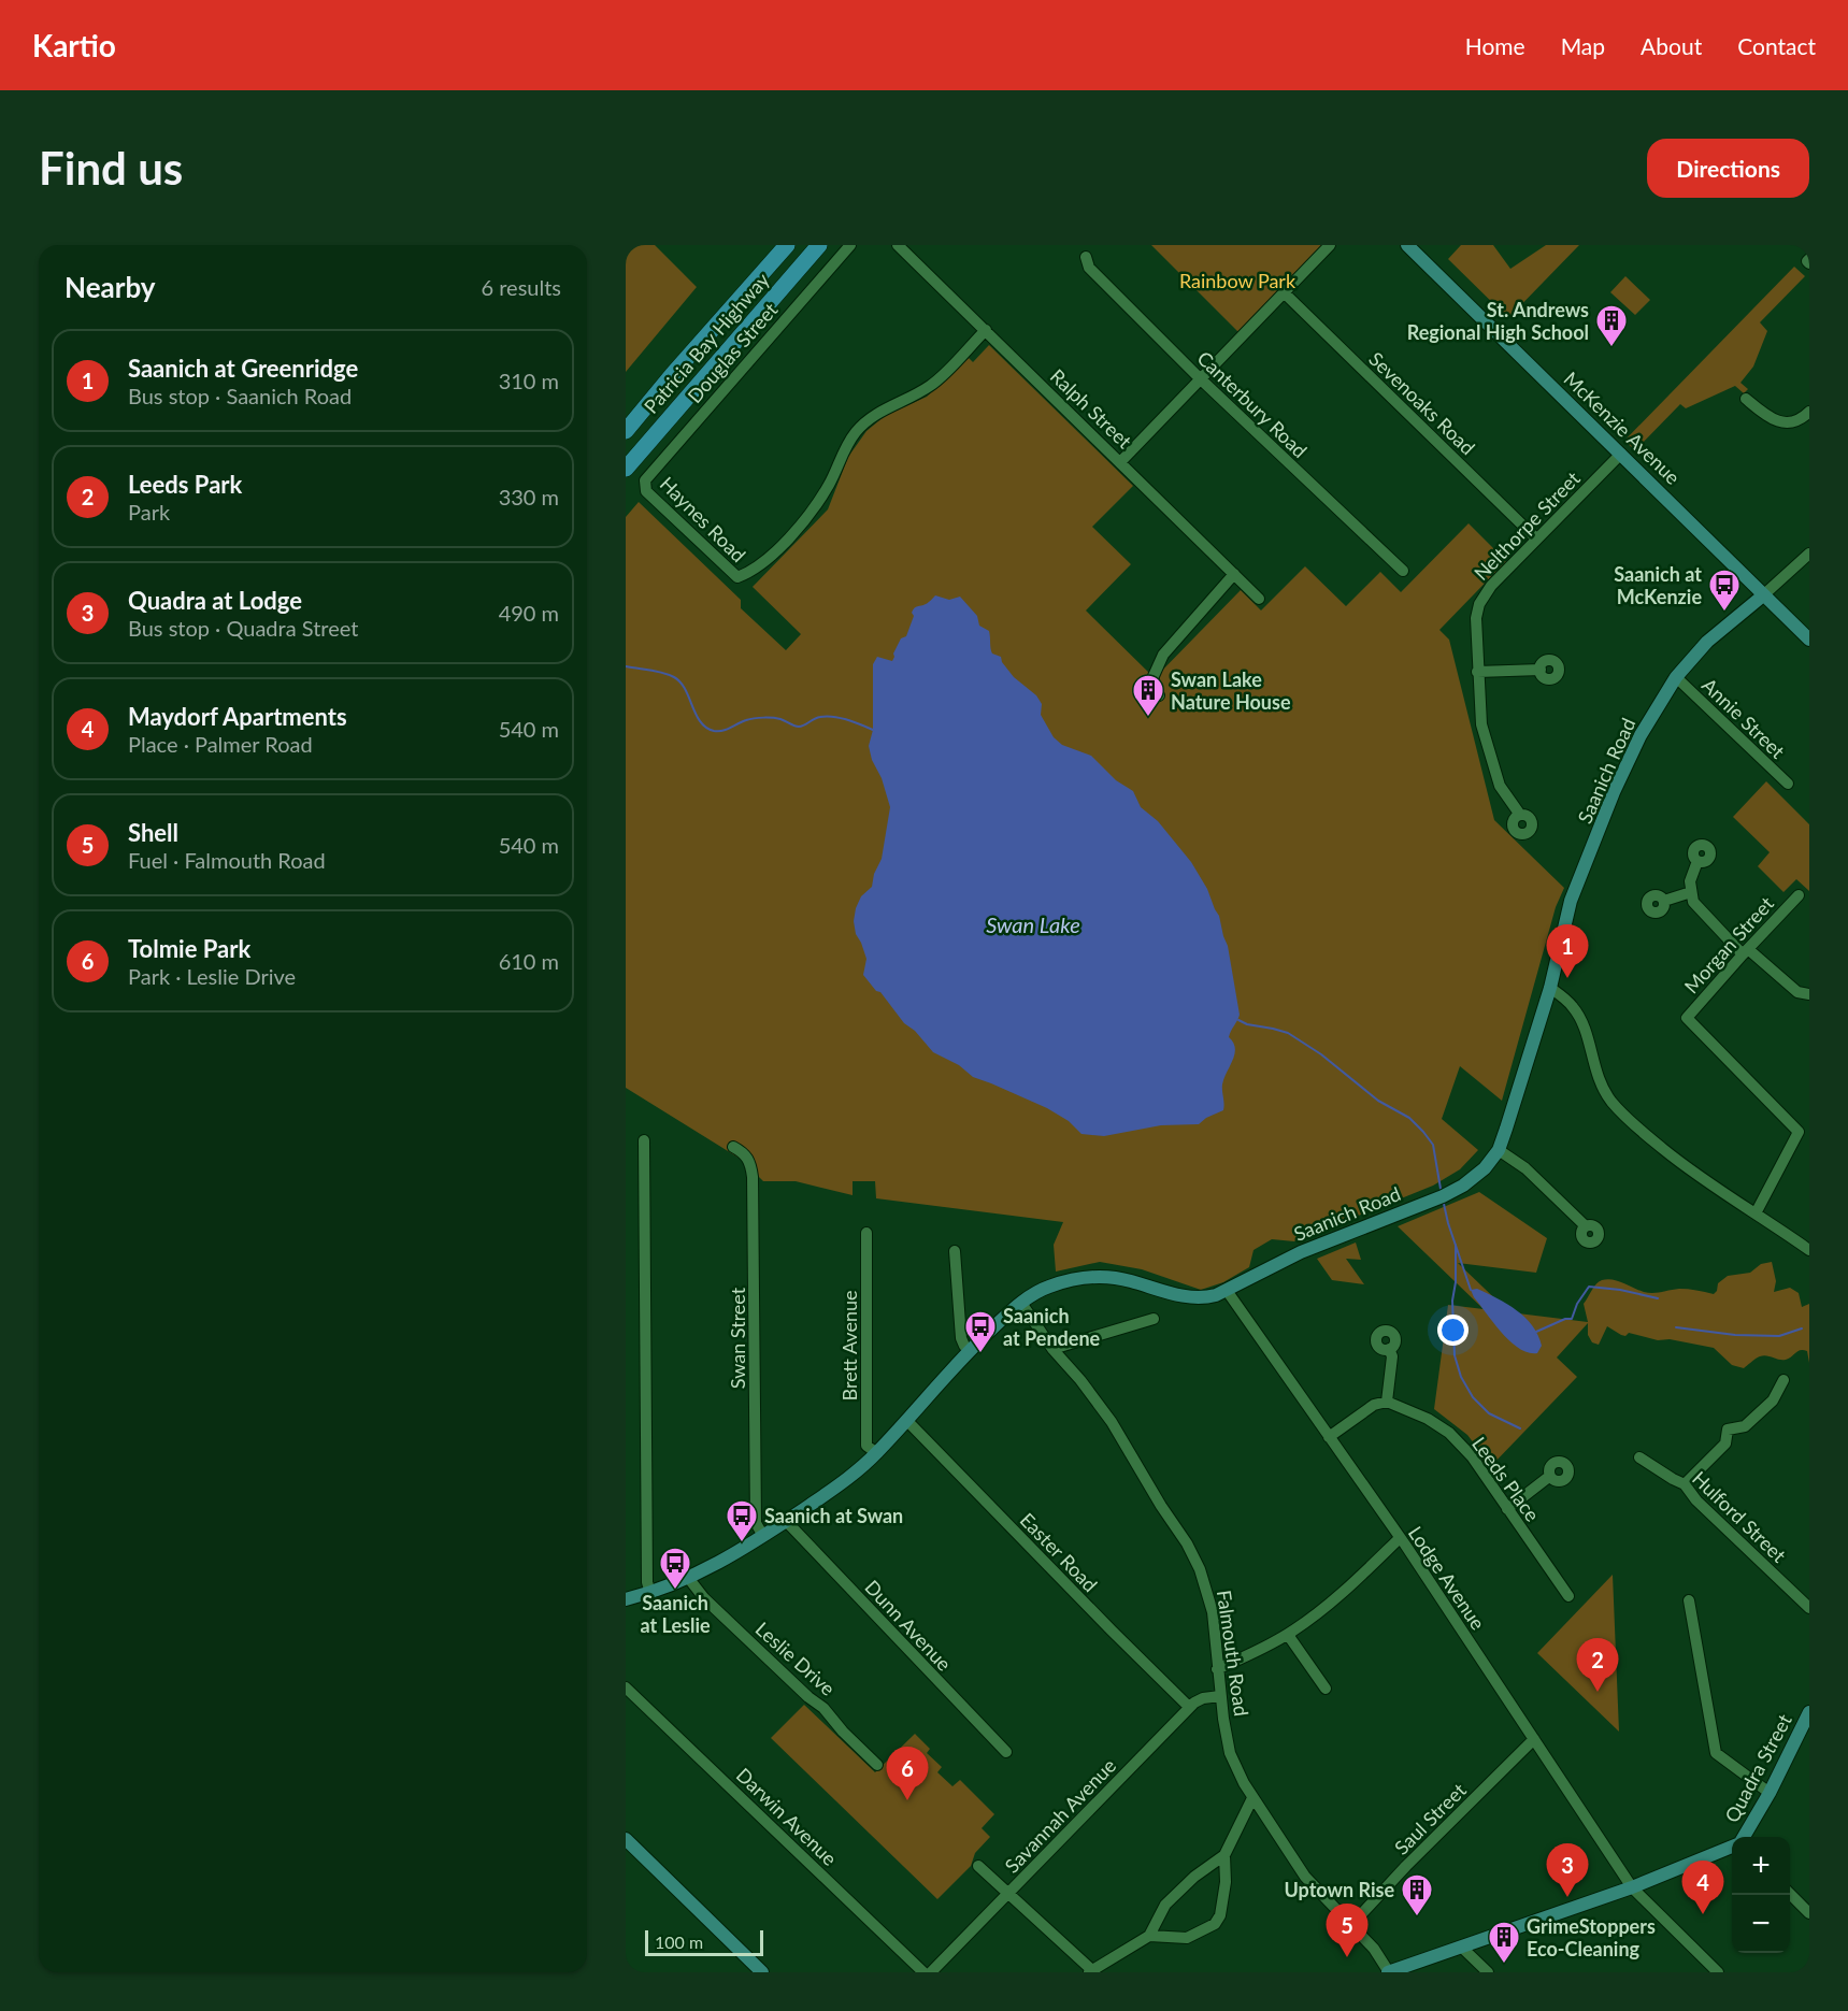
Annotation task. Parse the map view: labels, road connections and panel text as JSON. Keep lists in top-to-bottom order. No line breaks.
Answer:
{"streets":{"highway":["Patricia Bay Highway"],"main road":["McKenzie Avenue","Saanich Road","Quadra Street"],"street":["Douglas Street","Sevenoaks Road","Canterbury Road","Ralph Street","Haynes Road","Nelthorpe Street","Annie Street","Morgan Street","Swan Street","Brett Avenue","Leeds Place","Hulford Street","Easter Road","Lodge Avenue","Dunn Avenue","Falmouth Road","Leslie Drive","Savannah Avenue","Darwin Avenue","Saul Street"]},"crossings":[["Douglas Street","Haynes Road"],["Sevenoaks Road","Nelthorpe Street"],["Ralph Street","Haynes Road"],["McKenzie Avenue","Nelthorpe Street"],["McKenzie Avenue","Saanich Road"],["Annie Street","Saanich Road"],["Saanich Road","Swan Street"],["Saanich Road","Brett Avenue"],["Saanich Road","Easter Road"],["Saanich Road","Lodge Avenue"],["Saanich Road","Dunn Avenue"],["Saanich Road","Falmouth Road"],["Saanich Road","Leslie Drive"],["Easter Road","Savannah Avenue"],["Lodge Avenue","Quadra Street"],["Lodge Avenue","Saul Street"],["Falmouth Road","Quadra Street"],["Falmouth Road","Savannah Avenue"],["Falmouth Road","Saul Street"]],"water":["Swan Lake"],"parks":["Rainbow Park"],"places":{"building":["St. Andrews Regional High School","Swan Lake Nature House","Uptown Rise","GrimeStoppers Eco-Cleaning"],"bus stop":["Saanich at McKenzie","Saanich at Pendene","Saanich at Swan","Saanich at Leslie"]},"scale_bar":"100 m","page":{"header":"Kartio","nav":["Home","Map","About","Contact"],"buttons":"Directions","title":"Find us","heading":["Nearby","6 results"],"list":[{"mark":"1","name":"Saanich at Greenridge","note":"Bus stop · Saanich Road","value":"310 m"},{"mark":"2","name":"Leeds Park","note":"Park","value":"330 m"},{"mark":"3","name":"Quadra at Lodge","note":"Bus stop · Quadra Street","value":"490 m"},{"mark":"4","name":"Maydorf Apartments","note":"Place · Palmer Road","value":"540 m"},{"mark":"5","name":"Shell","note":"Fuel · Falmouth Road","value":"540 m"},{"mark":"6","name":"Tolmie Park","note":"Park · Leslie Drive","value":"610 m"}],"pins":["1","2","6","3","4","5"],"map_buttons":["+","−"],"scale":"100 m"}}
